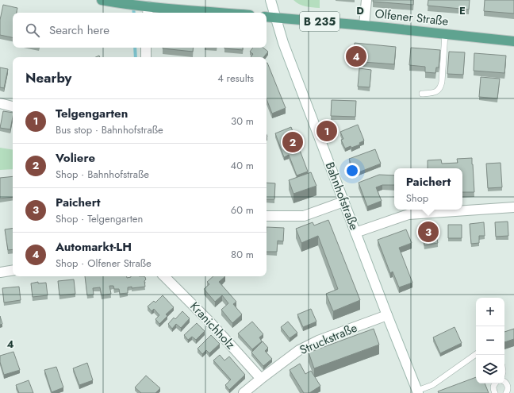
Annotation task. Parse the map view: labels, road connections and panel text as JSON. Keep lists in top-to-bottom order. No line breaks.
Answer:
{"streets":{"main road":["Olfener Straße","B 235"],"street":["Bahnhofstraße","Kranichholz","Struckstraße"]},"crossings":[["Olfener Straße","Bahnhofstraße"],["Bahnhofstraße","Struckstraße"],["Kranichholz","Struckstraße"]],"page":{"search":"Search here","pins":["4","1","2","3"],"heading":["Nearby","4 results"],"list":[{"mark":"1","name":"Telgengarten","note":"Bus stop · Bahnhofstraße","value":"30 m"},{"mark":"2","name":"Voliere","note":"Shop · Bahnhofstraße","value":"40 m"},{"mark":"3","name":"Paichert","note":"Shop · Telgengarten","value":"60 m"},{"mark":"4","name":"Automarkt-LH","note":"Shop · Olfener Straße","value":"80 m"}],"popup":["Paichert","Shop"],"map_buttons":["+","−"]},"grid":{"columns":["D","E"],"rows":["4"]}}
